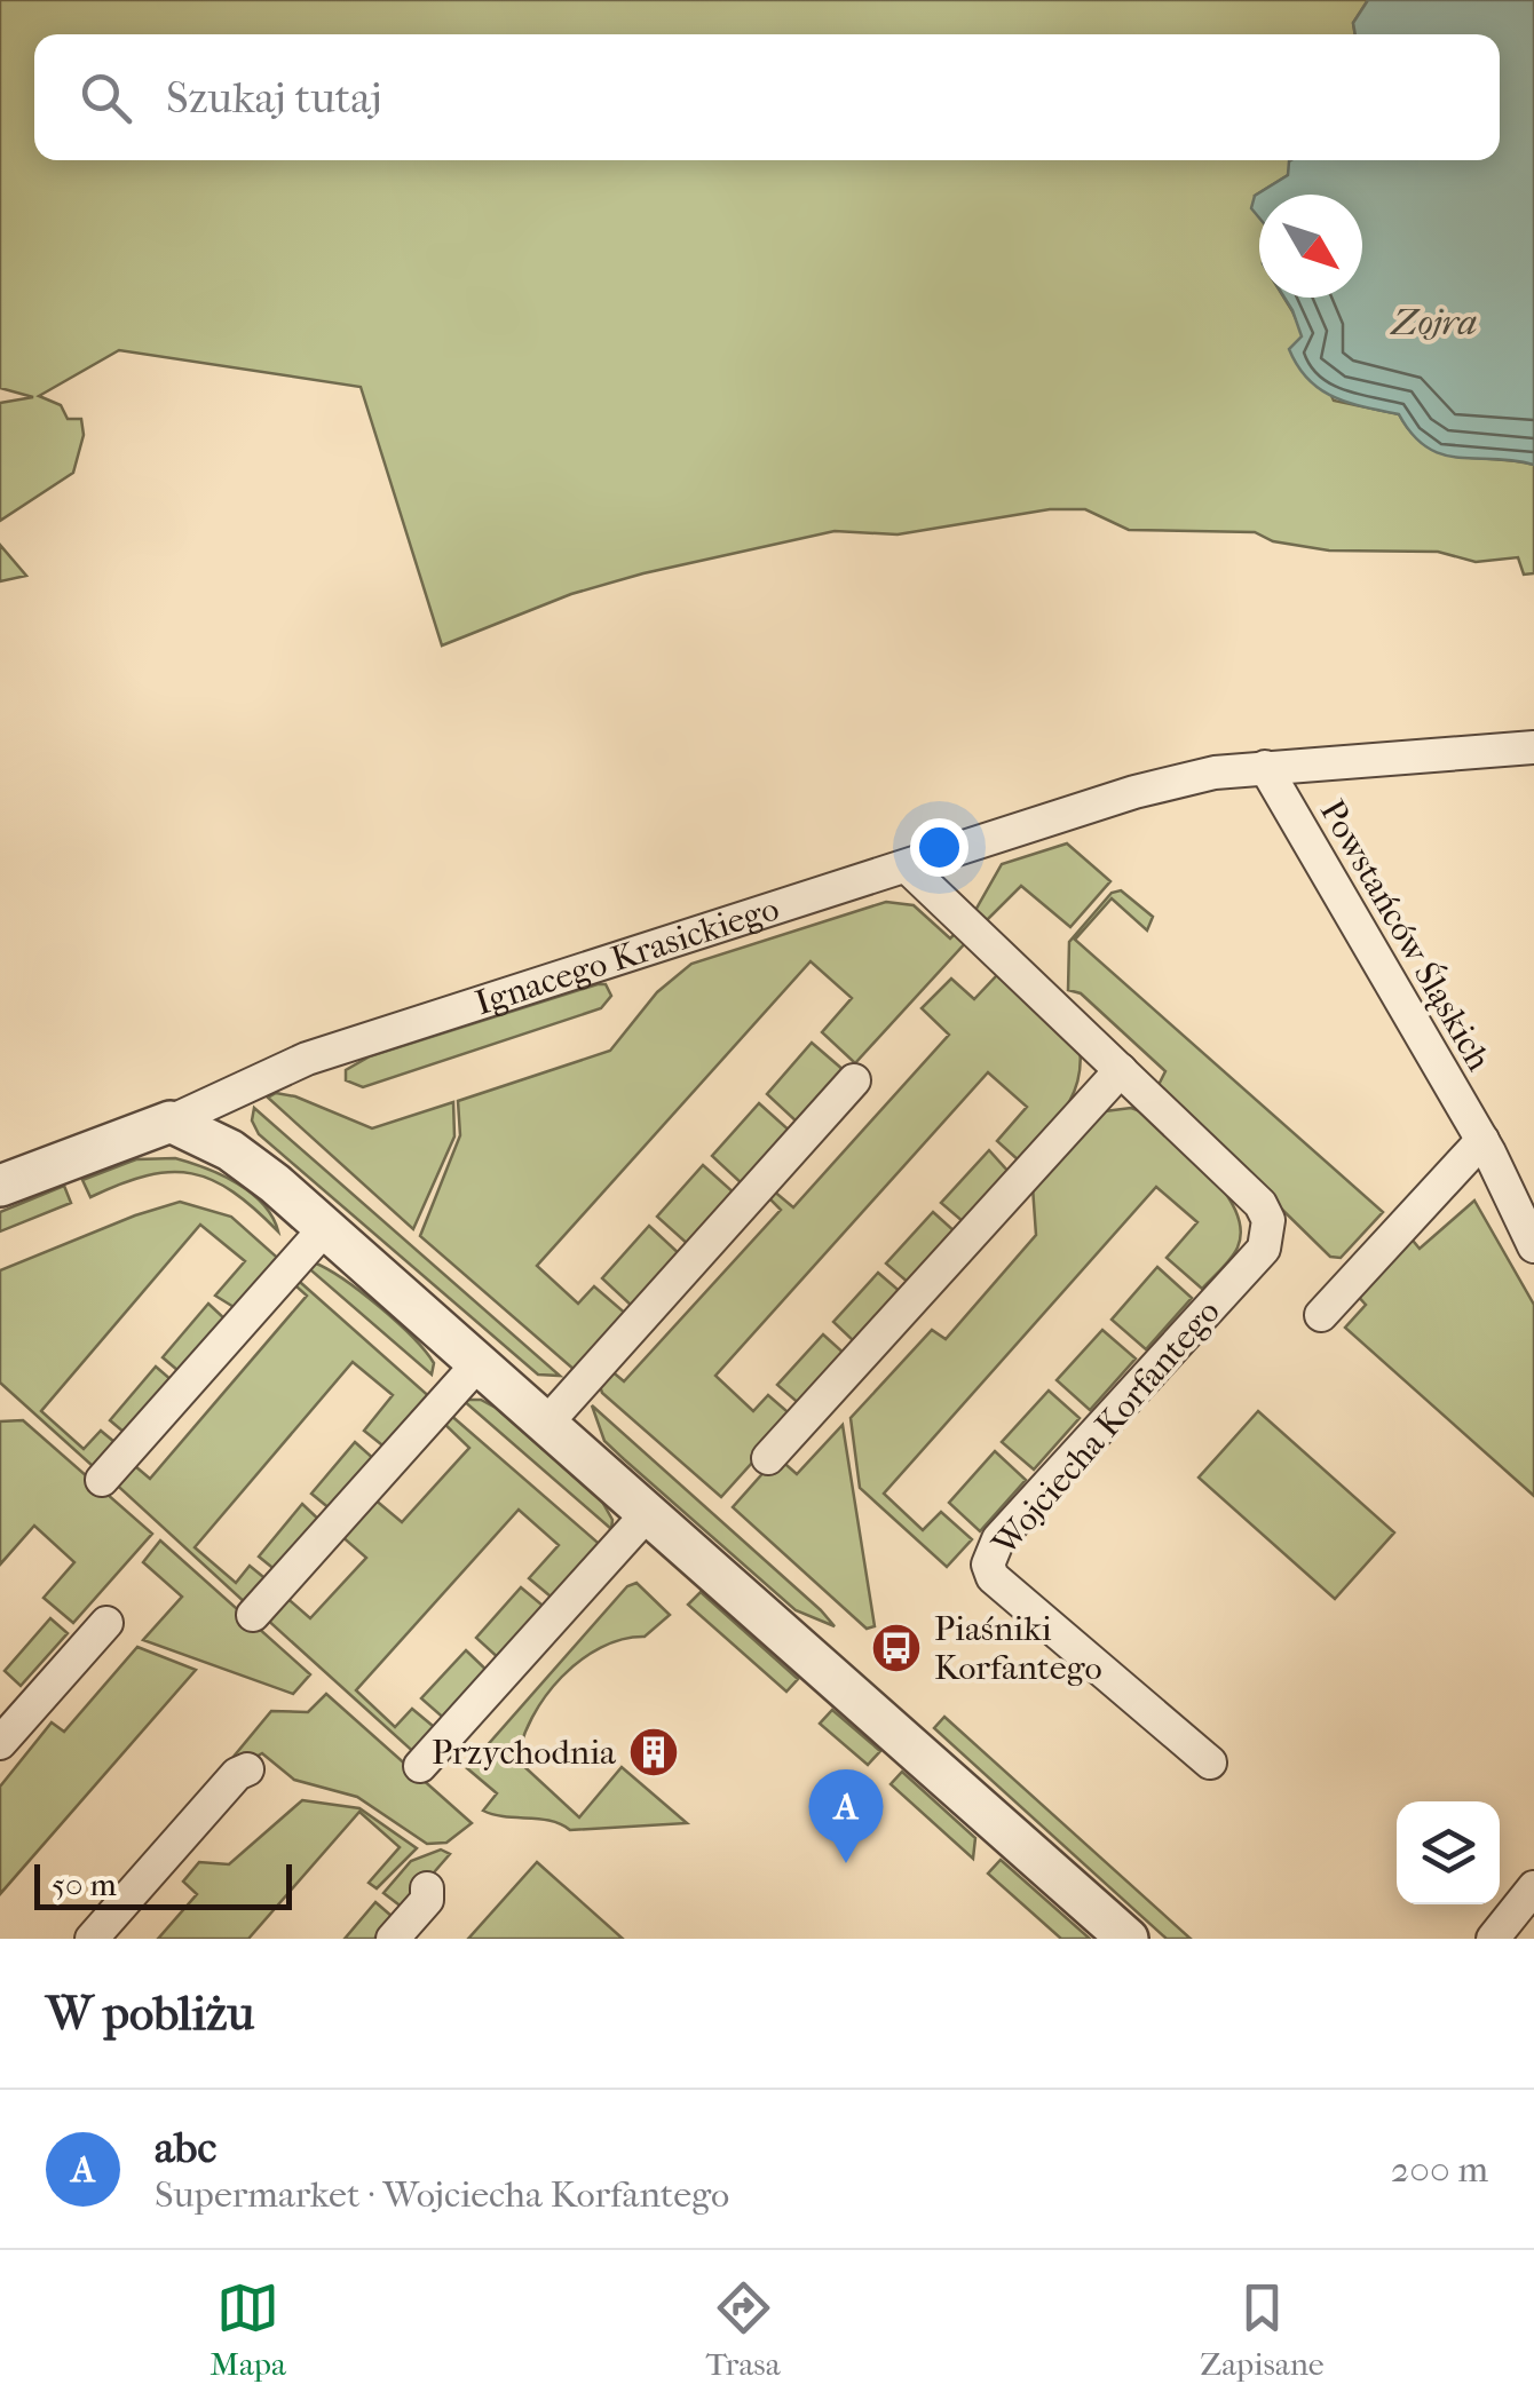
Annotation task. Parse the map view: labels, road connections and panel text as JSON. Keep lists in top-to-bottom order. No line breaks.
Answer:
{"streets":{"street":["Powstańców Śląskich","Ignacego Krasickiego","Wojciecha Korfantego"]},"crossings":[["Powstańców Śląskich","Ignacego Krasickiego"],["Ignacego Krasickiego","Wojciecha Korfantego"]],"water":["Zojra"],"places":{"bus stop":["Piaśniki Korfantego"],"building":["Przychodnia"]},"scale_bar":"50 m","north":"bottom right","page":{"search":"Szukaj tutaj","pins":"A","scale":"50 m","heading":"W pobliżu","list":[{"mark":"A","name":"abc","note":"Supermarket · Wojciecha Korfantego","value":"200 m"}],"nav":["Mapa","Trasa","Zapisane"]}}
